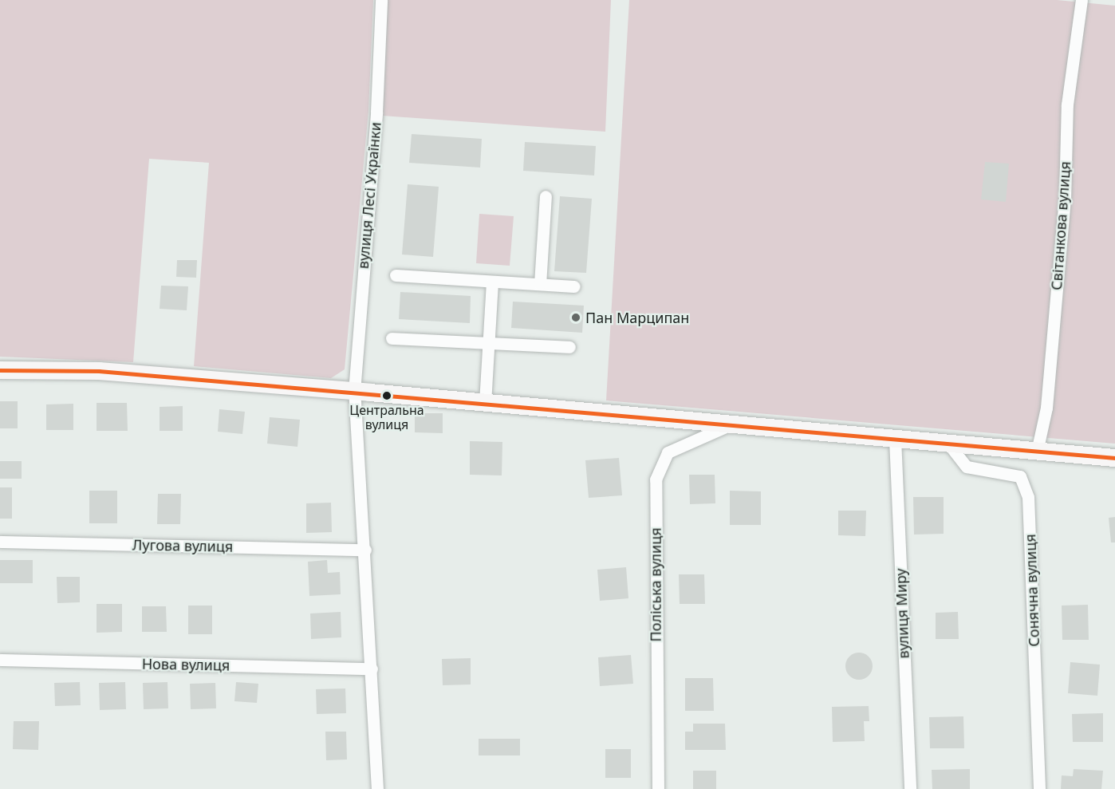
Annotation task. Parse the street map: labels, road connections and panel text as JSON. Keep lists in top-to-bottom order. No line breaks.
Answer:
{"streets":{"street":["вулиця Лесі Українки","Світанкова вулиця","Лугова вулиця","Поліська вулиця","Сонячна вулиця","вулиця Миру","Нова вулиця"]},"places":["Пан Марципан","Центральна вулиця"]}
